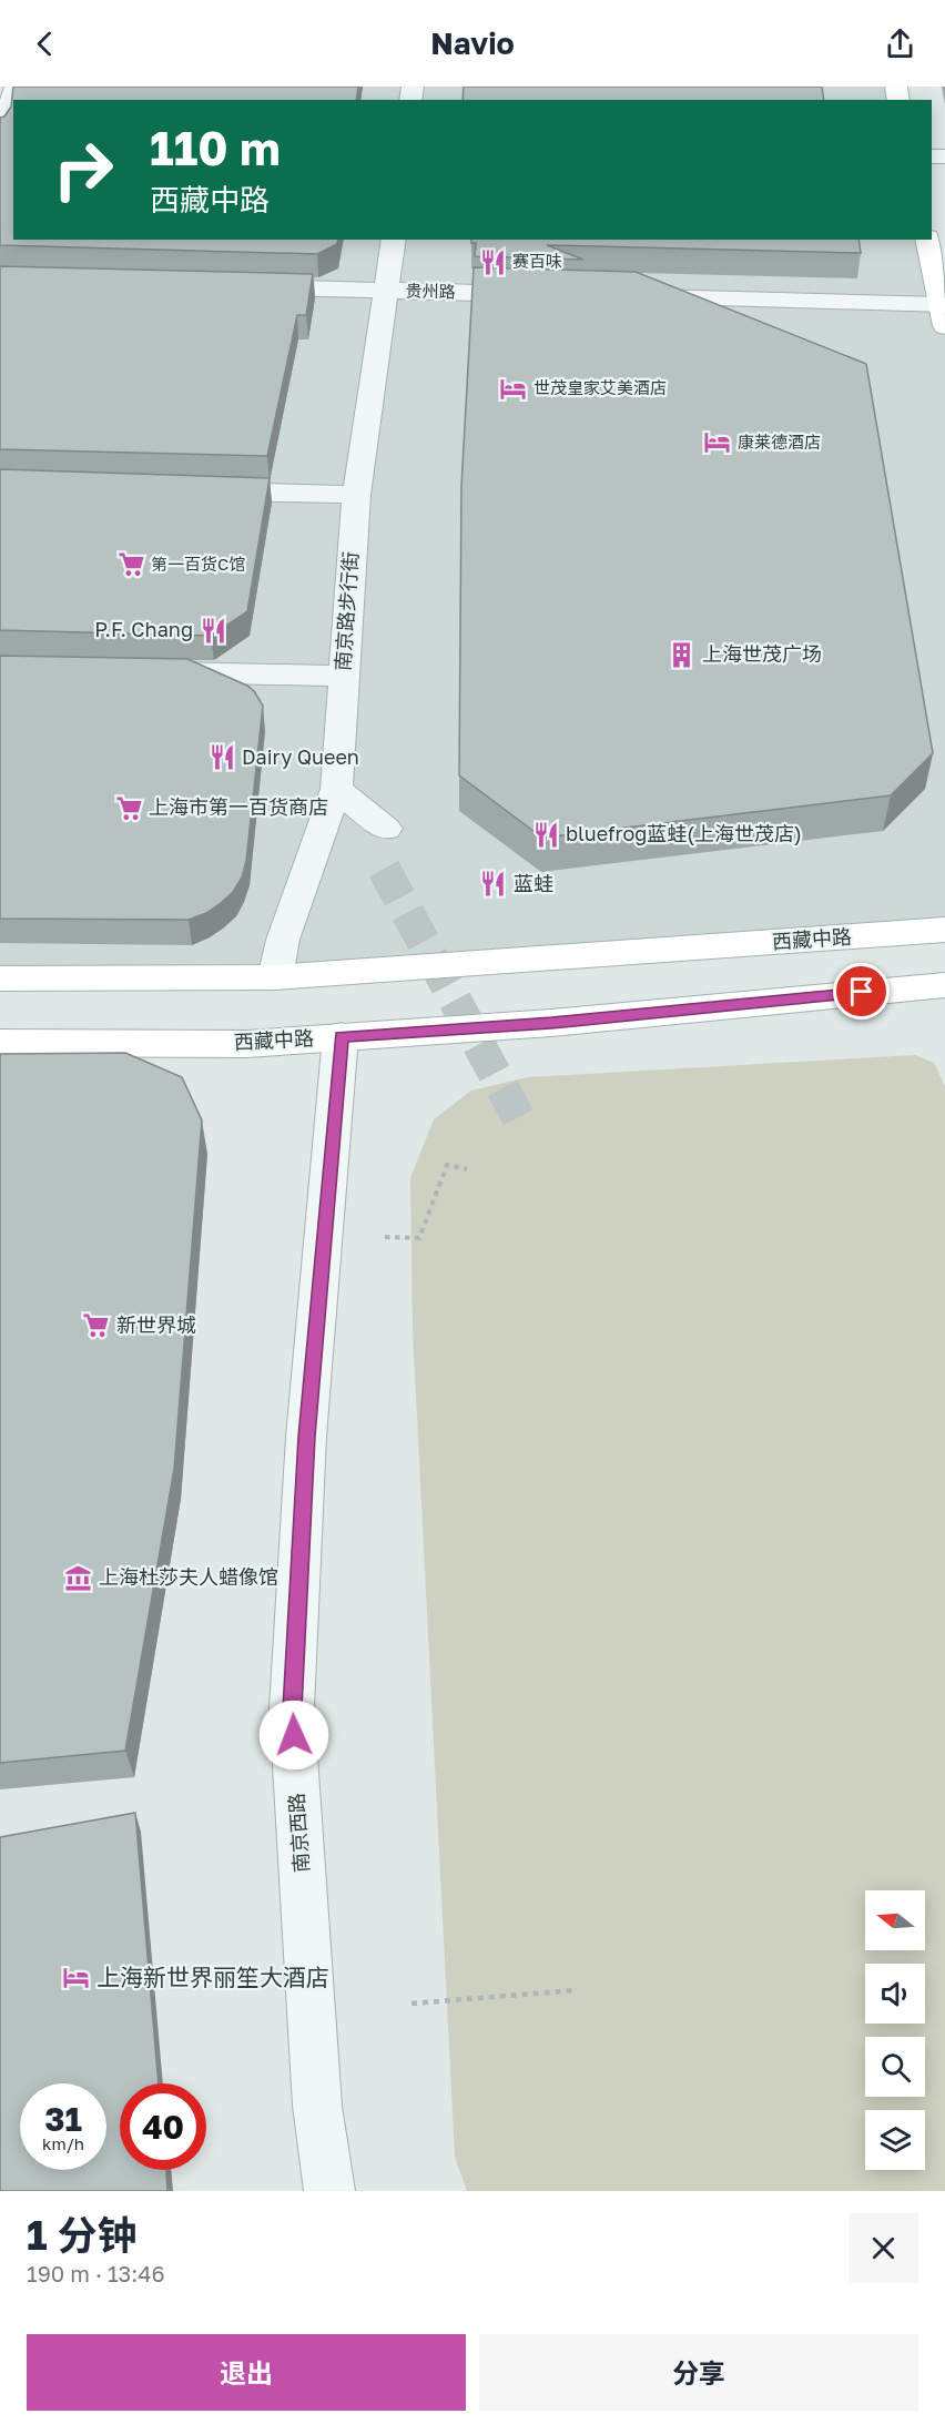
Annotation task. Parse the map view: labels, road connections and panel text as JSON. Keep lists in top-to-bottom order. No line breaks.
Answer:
{"streets":{"main road":["西藏中路"],"street":["贵州路","南京路步行街","南京西路"]},"crossings":[["贵州路","南京路步行街"],["南京路步行街","西藏中路"],["西藏中路","南京西路"]],"places":{"restaurant":["赛百味","P.F. Chang","Dairy Queen","bluefrog蓝蛙(上海世茂店)","蓝蛙"],"hotel":["世茂皇家艾美酒店","康莱德酒店","上海新世界丽笙大酒店"],"supermarket":["第一百货C馆","上海市第一百货商店","新世界城"],"building":["上海世茂广场"],"museum":["上海杜莎夫人蜡像馆"]},"north":"left","page":{"header":"Navio","turn":["110 m","西藏中路"],"speed":"31 km/h","limit":"40","heading":["1 分钟","190 m · 13:46"],"buttons":["退出","分享"]}}
